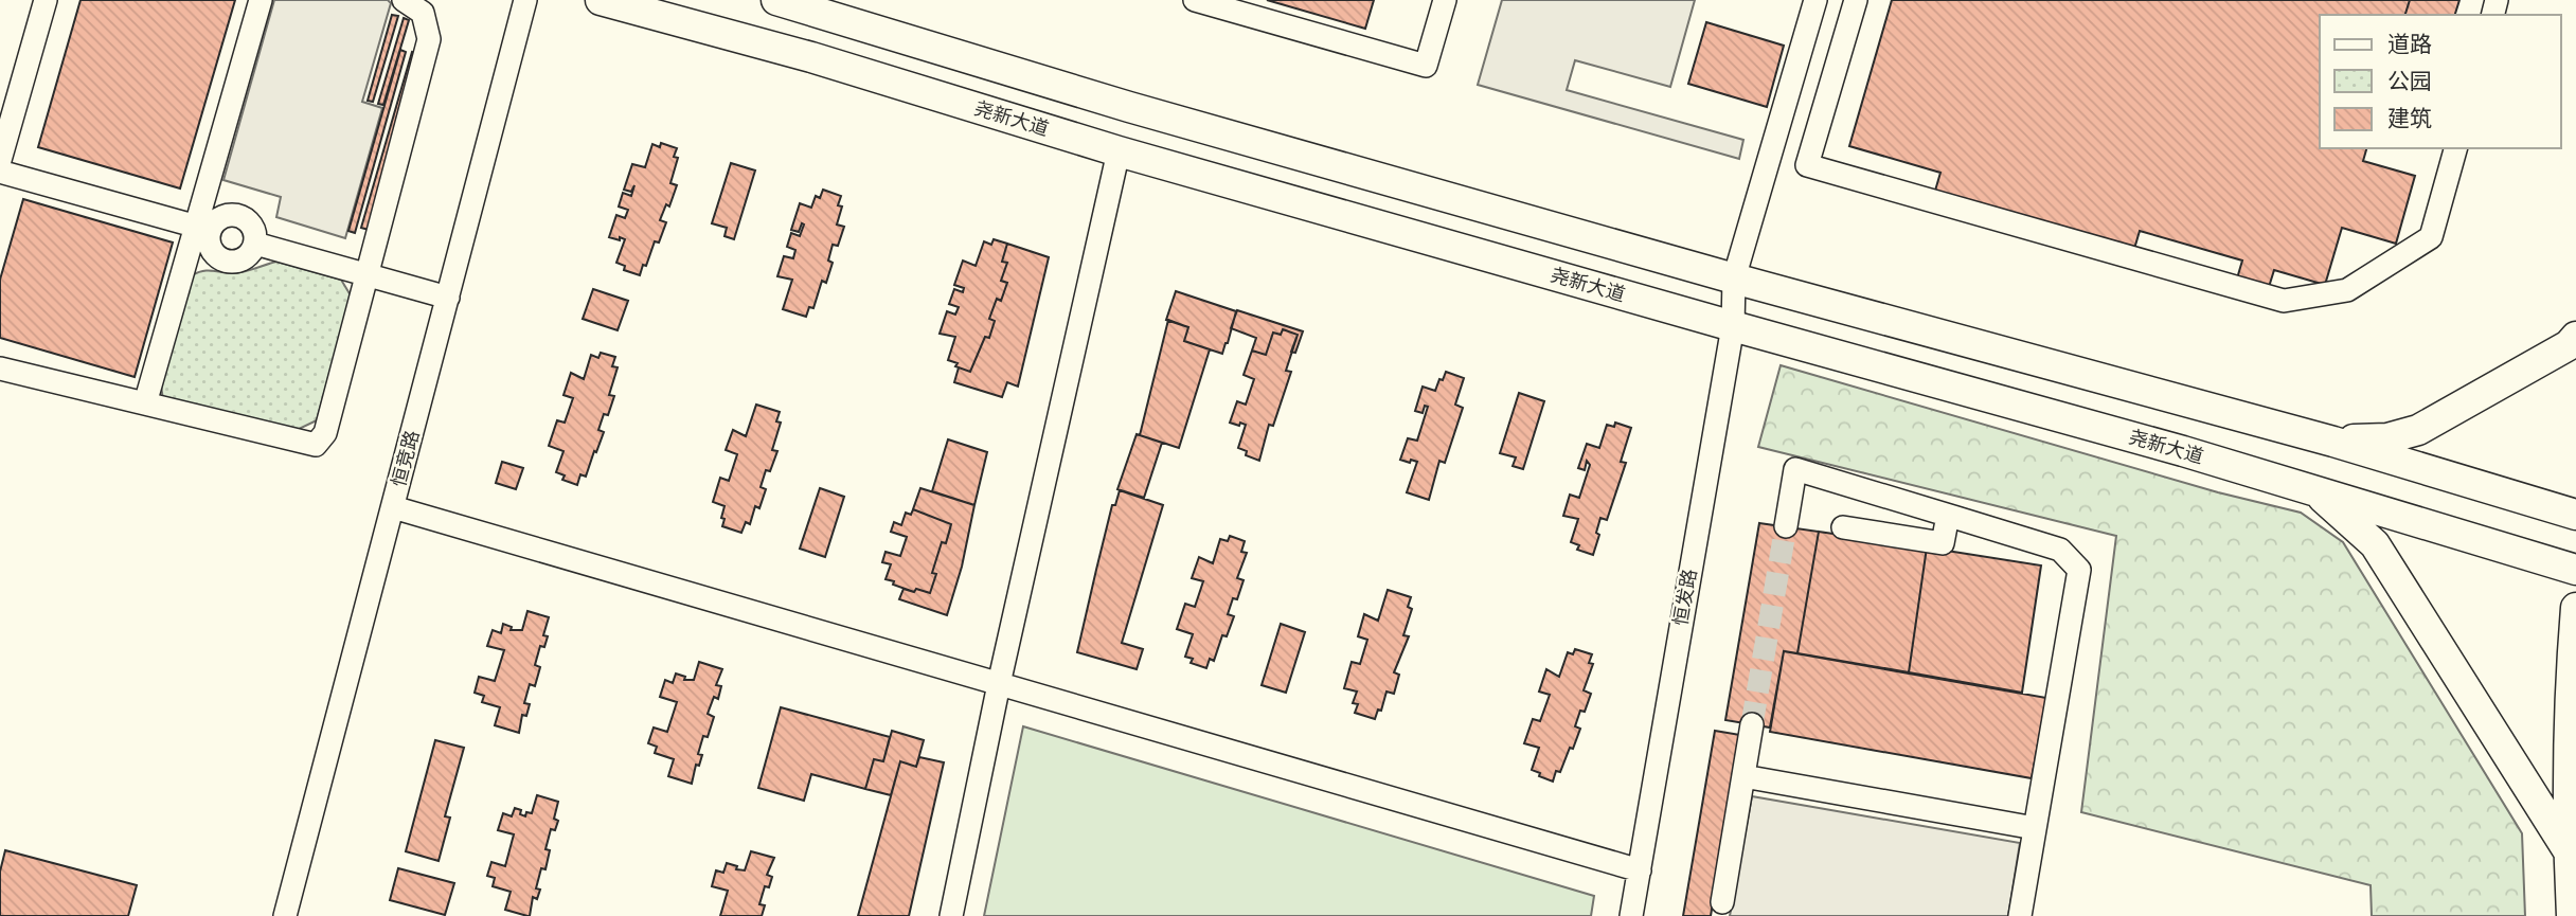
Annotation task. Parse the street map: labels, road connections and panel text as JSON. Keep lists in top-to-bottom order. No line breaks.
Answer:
{"streets":{"main road":["尧新大道"],"street":["恒竞路","恒发路"]},"crossings":[["尧新大道","恒发路"]],"legend":["道路","公园","建筑"]}
